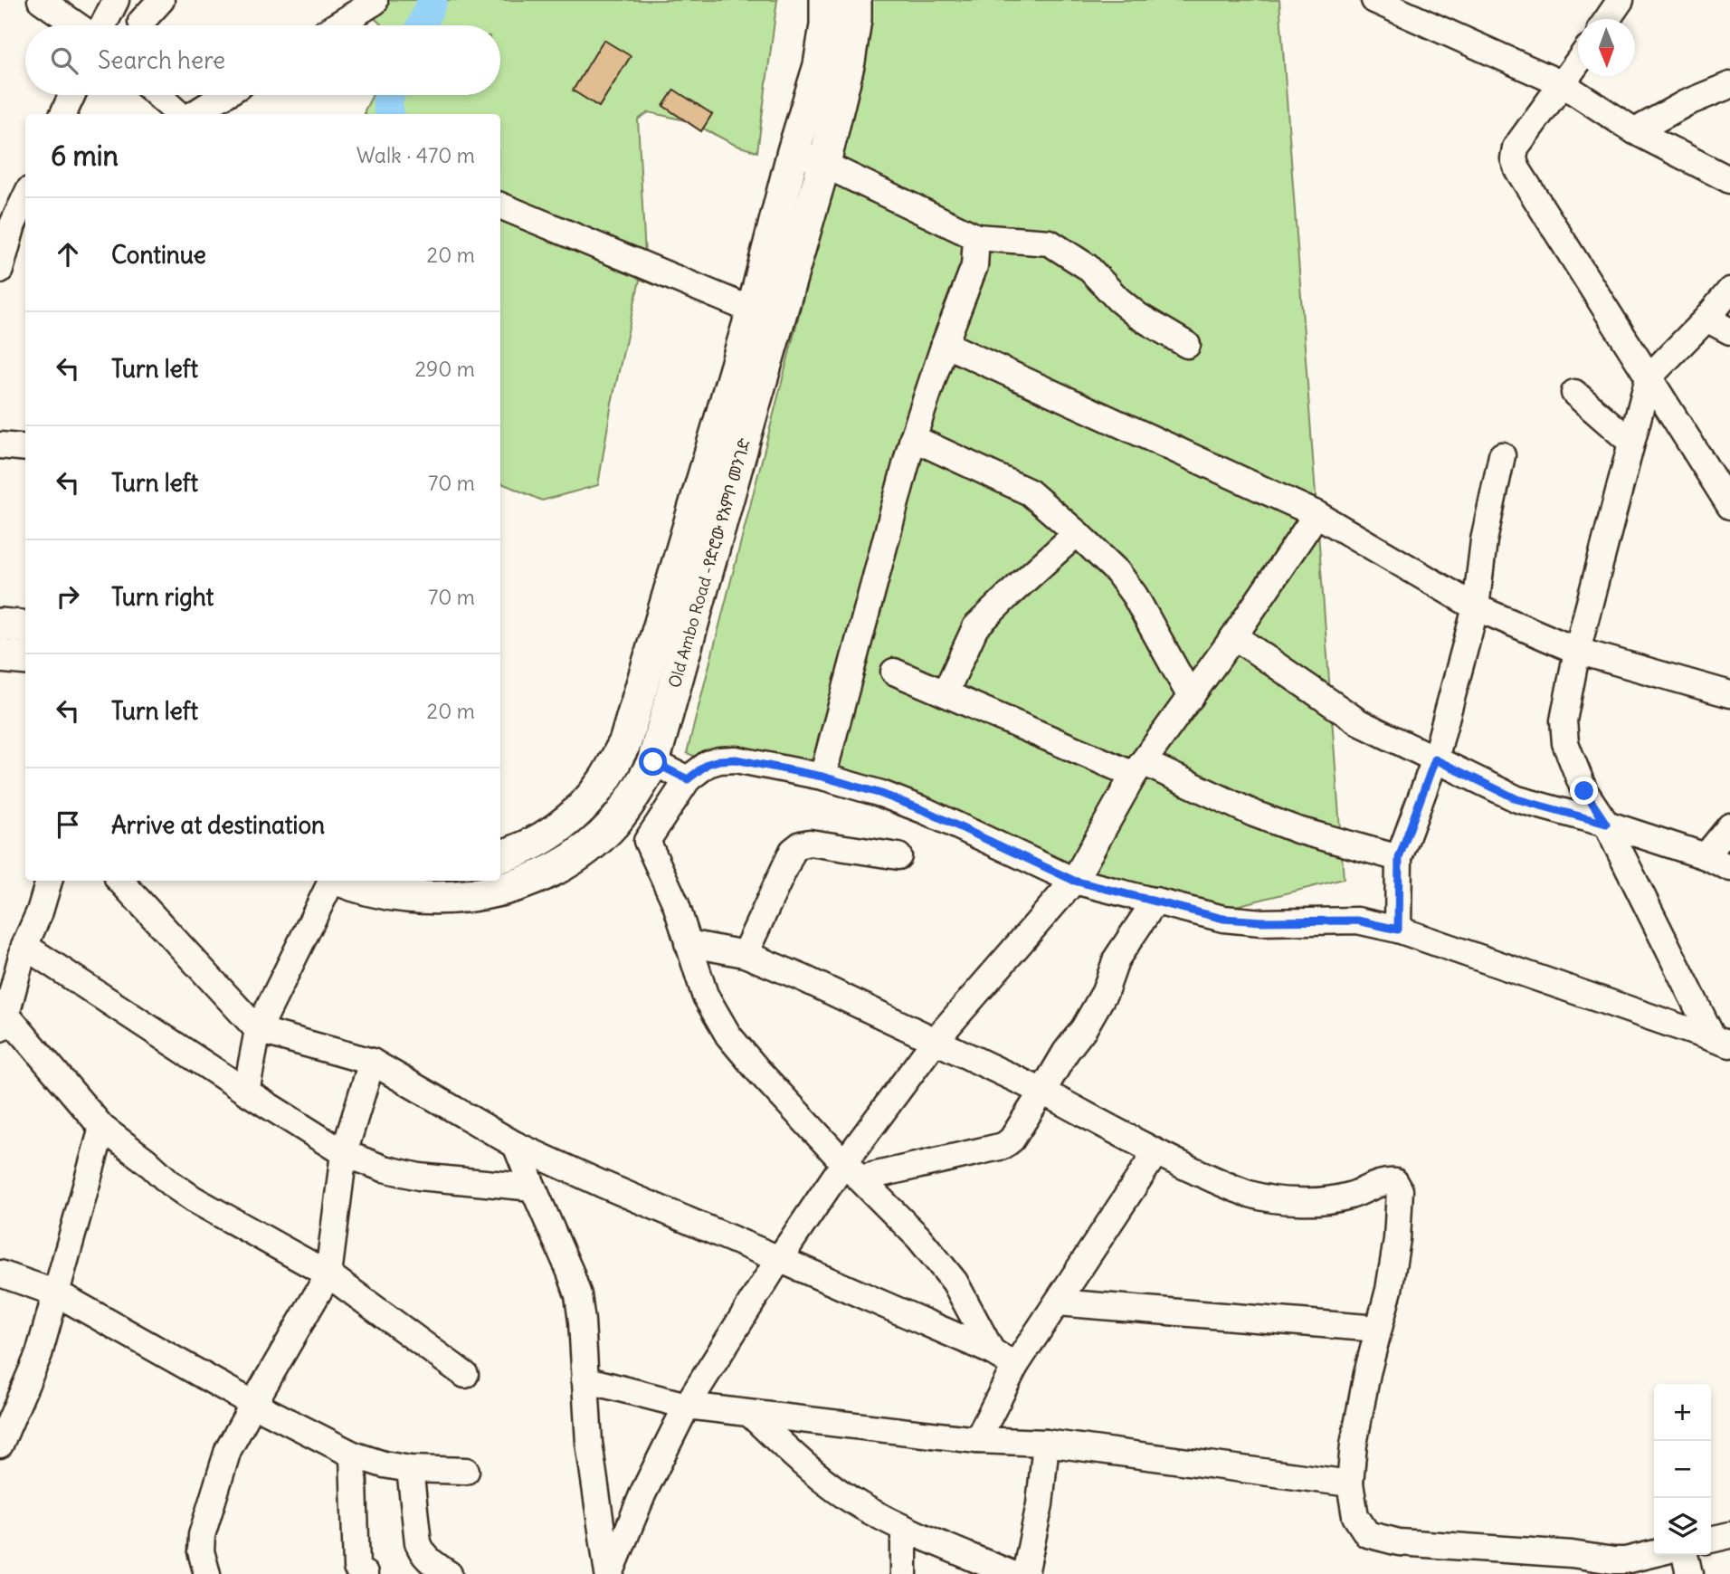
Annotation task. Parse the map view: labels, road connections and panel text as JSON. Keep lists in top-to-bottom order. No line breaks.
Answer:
{"streets":{"main road":["Old Ambo Road -የድሮው የአምቦ መንገድ"]},"north":"bottom","page":{"search":"Search here","heading":["6 min","Walk · 470 m"],"list":[["Continue","20 m"],["Turn left","290 m"],["Turn left","70 m"],["Turn right","70 m"],["Turn left","20 m"],"Arrive at destination"],"map_buttons":["+","−"]}}
